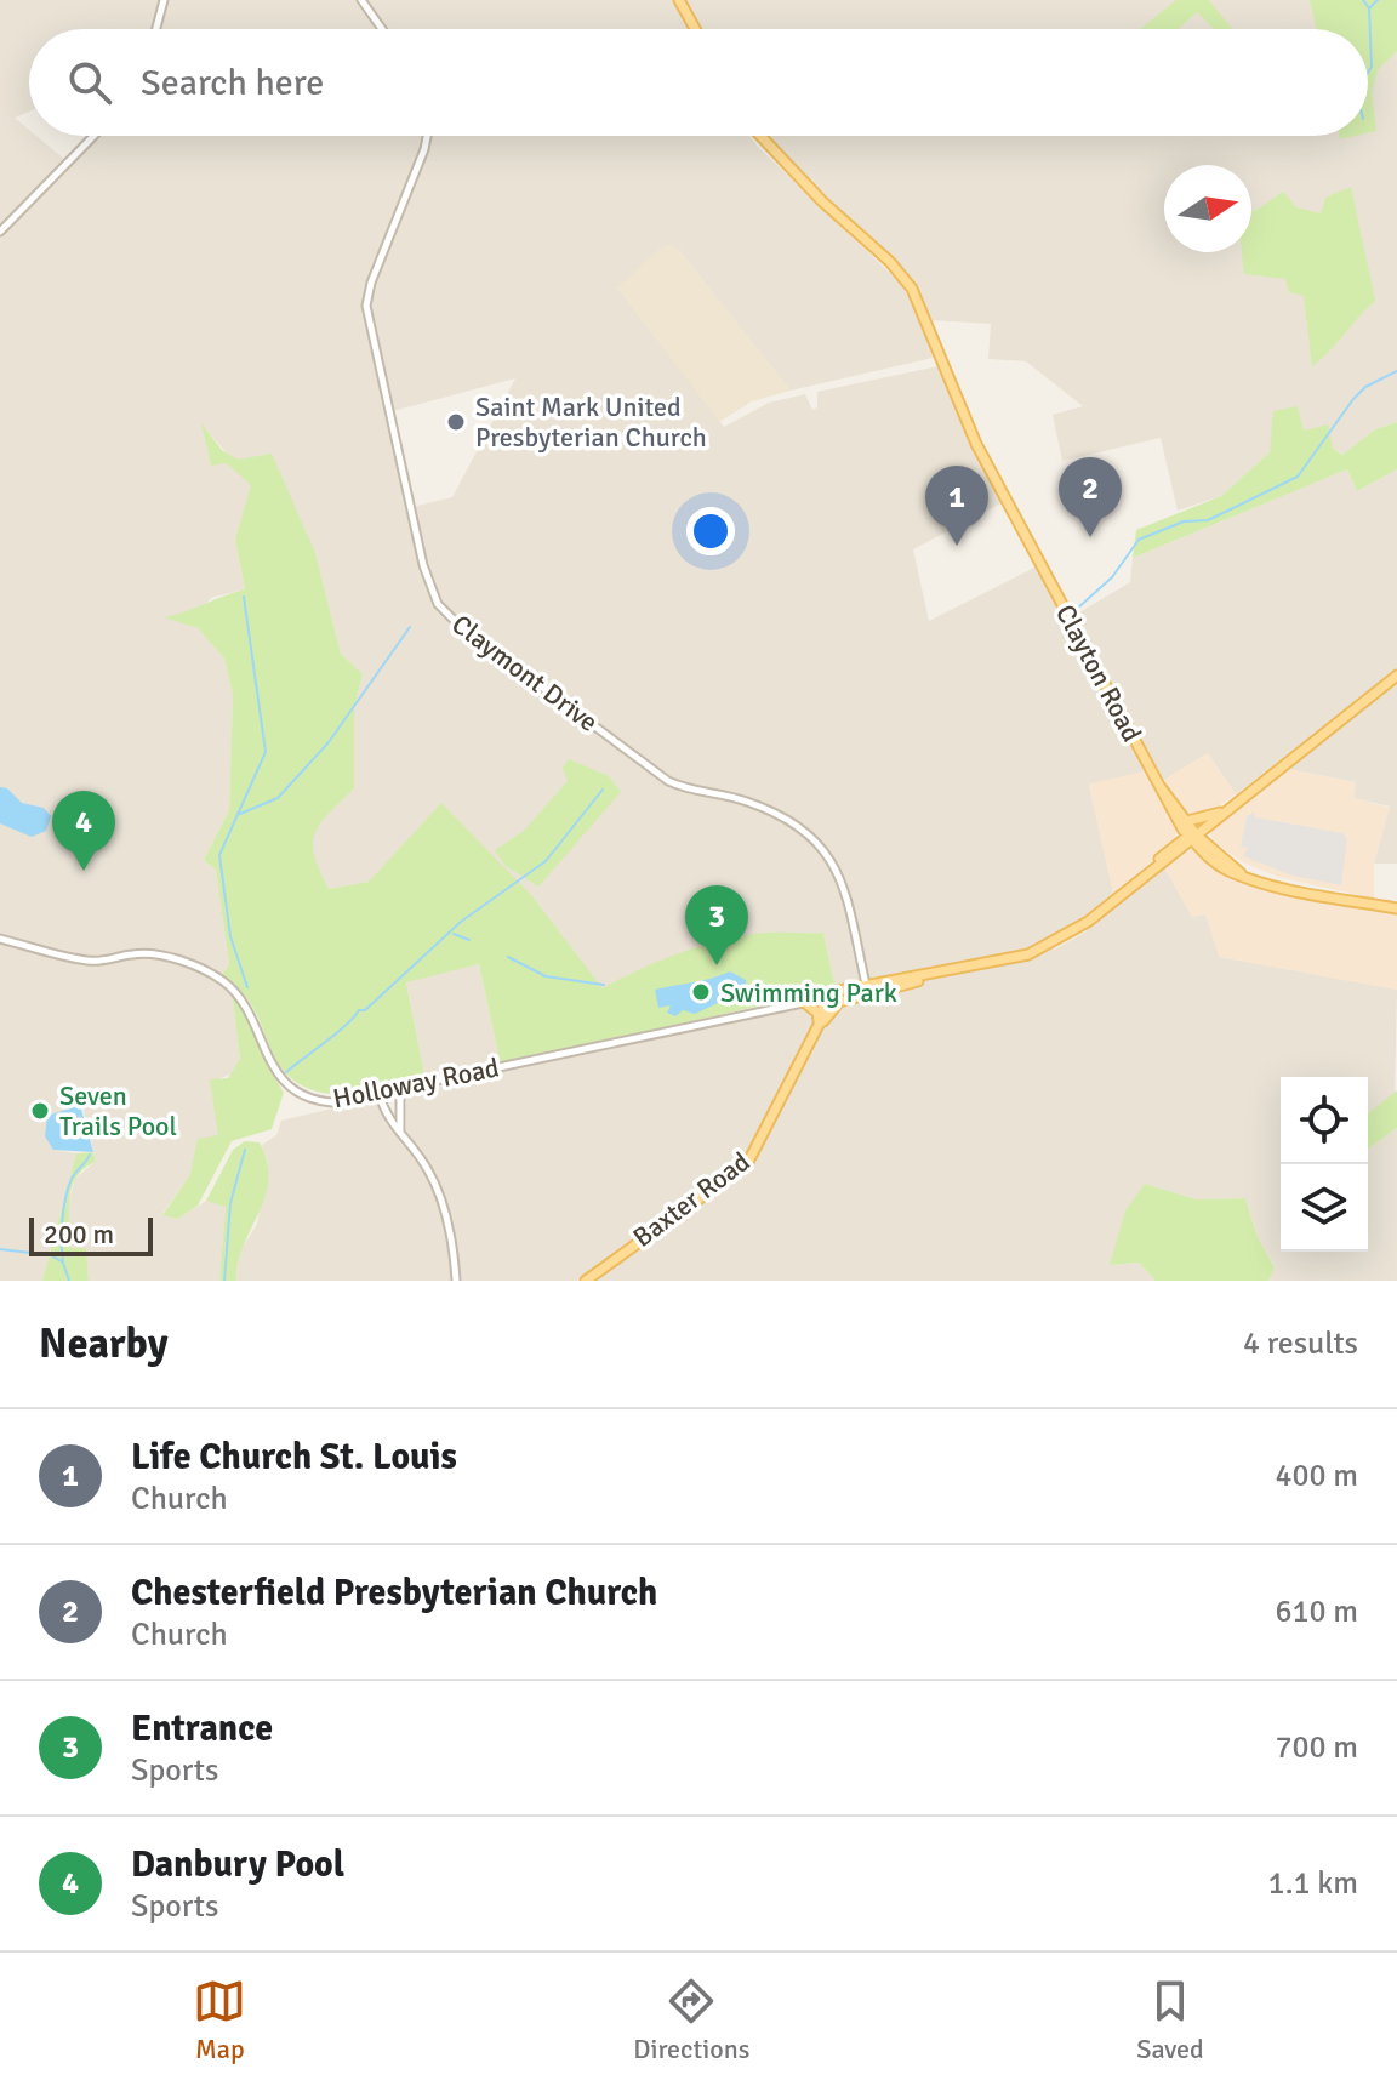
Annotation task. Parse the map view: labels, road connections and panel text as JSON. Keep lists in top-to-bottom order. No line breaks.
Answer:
{"streets":{"main road":["Clayton Road","Baxter Road"],"street":["Claymont Drive","Holloway Road"]},"crossings":[["Holloway Road","Baxter Road"]],"places":["Saint Mark United Presbyterian Church","Swimming Park","Seven Trails Pool"],"scale_bar":"200 m","north":"right","page":{"search":"Search here","pins":["2","1","4","3"],"scale":"200 m","heading":["Nearby","4 results"],"list":[{"mark":"1","name":"Life Church St. Louis","note":"Church","value":"400 m"},{"mark":"2","name":"Chesterfield Presbyterian Church","note":"Church","value":"610 m"},{"mark":"3","name":"Entrance","note":"Sports","value":"700 m"},{"mark":"4","name":"Danbury Pool","note":"Sports","value":"1.1 km"}],"nav":["Map","Directions","Saved"]}}
